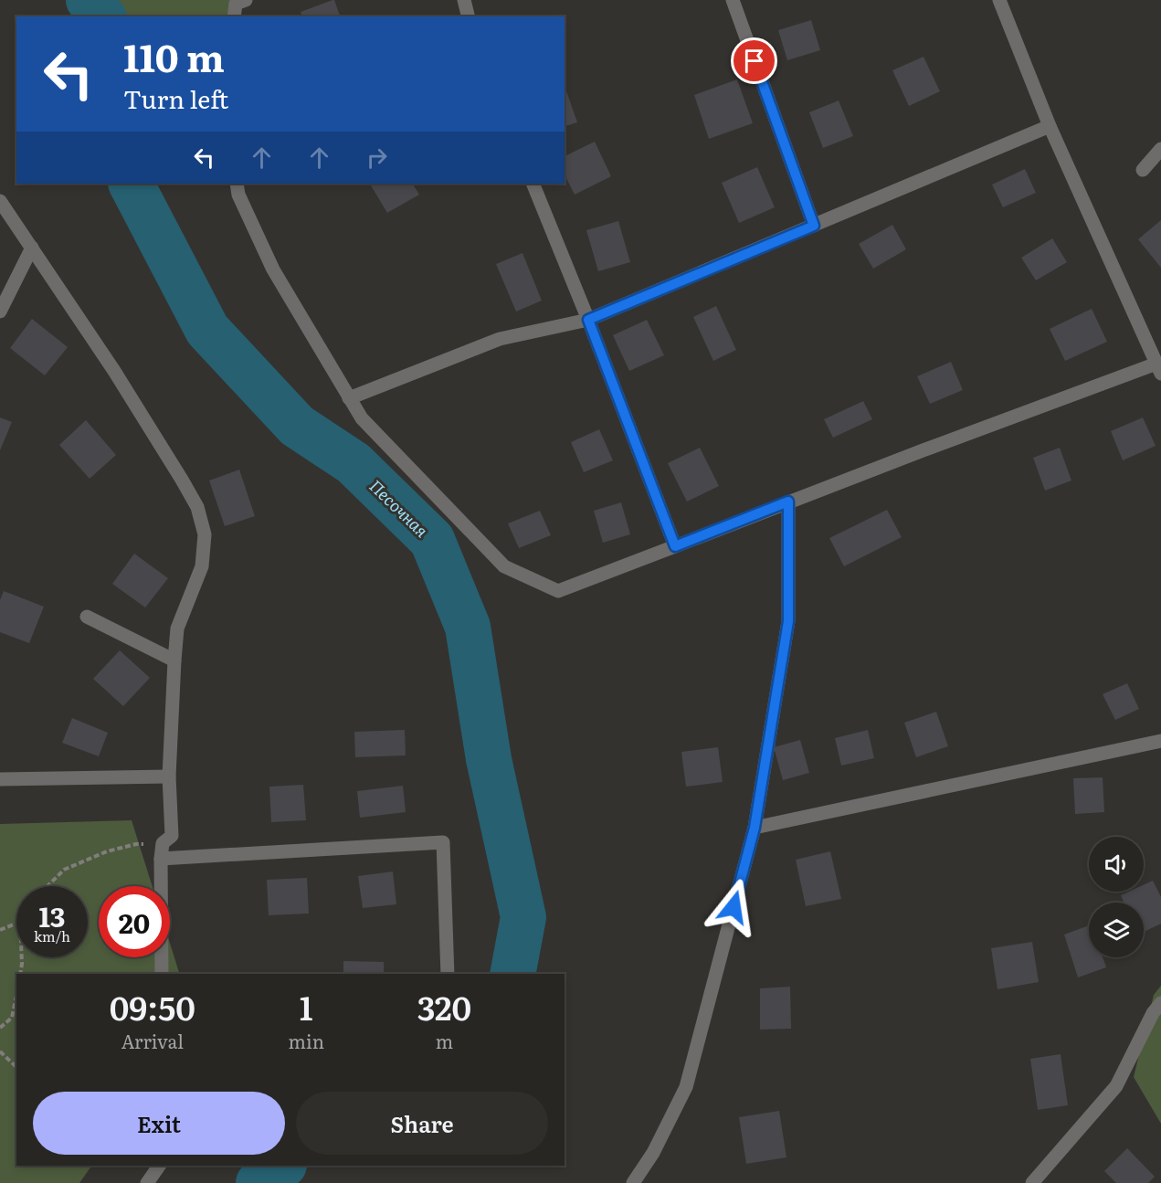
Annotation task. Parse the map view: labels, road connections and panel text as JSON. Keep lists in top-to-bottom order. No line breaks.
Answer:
{"water":["Песочная"],"page":{"turn":["110 m","Turn left"],"speed":"13 km/h","limit":"20","eta":["09:50","Arrival","1","min","320","m"],"buttons":["Exit","Share"]}}
